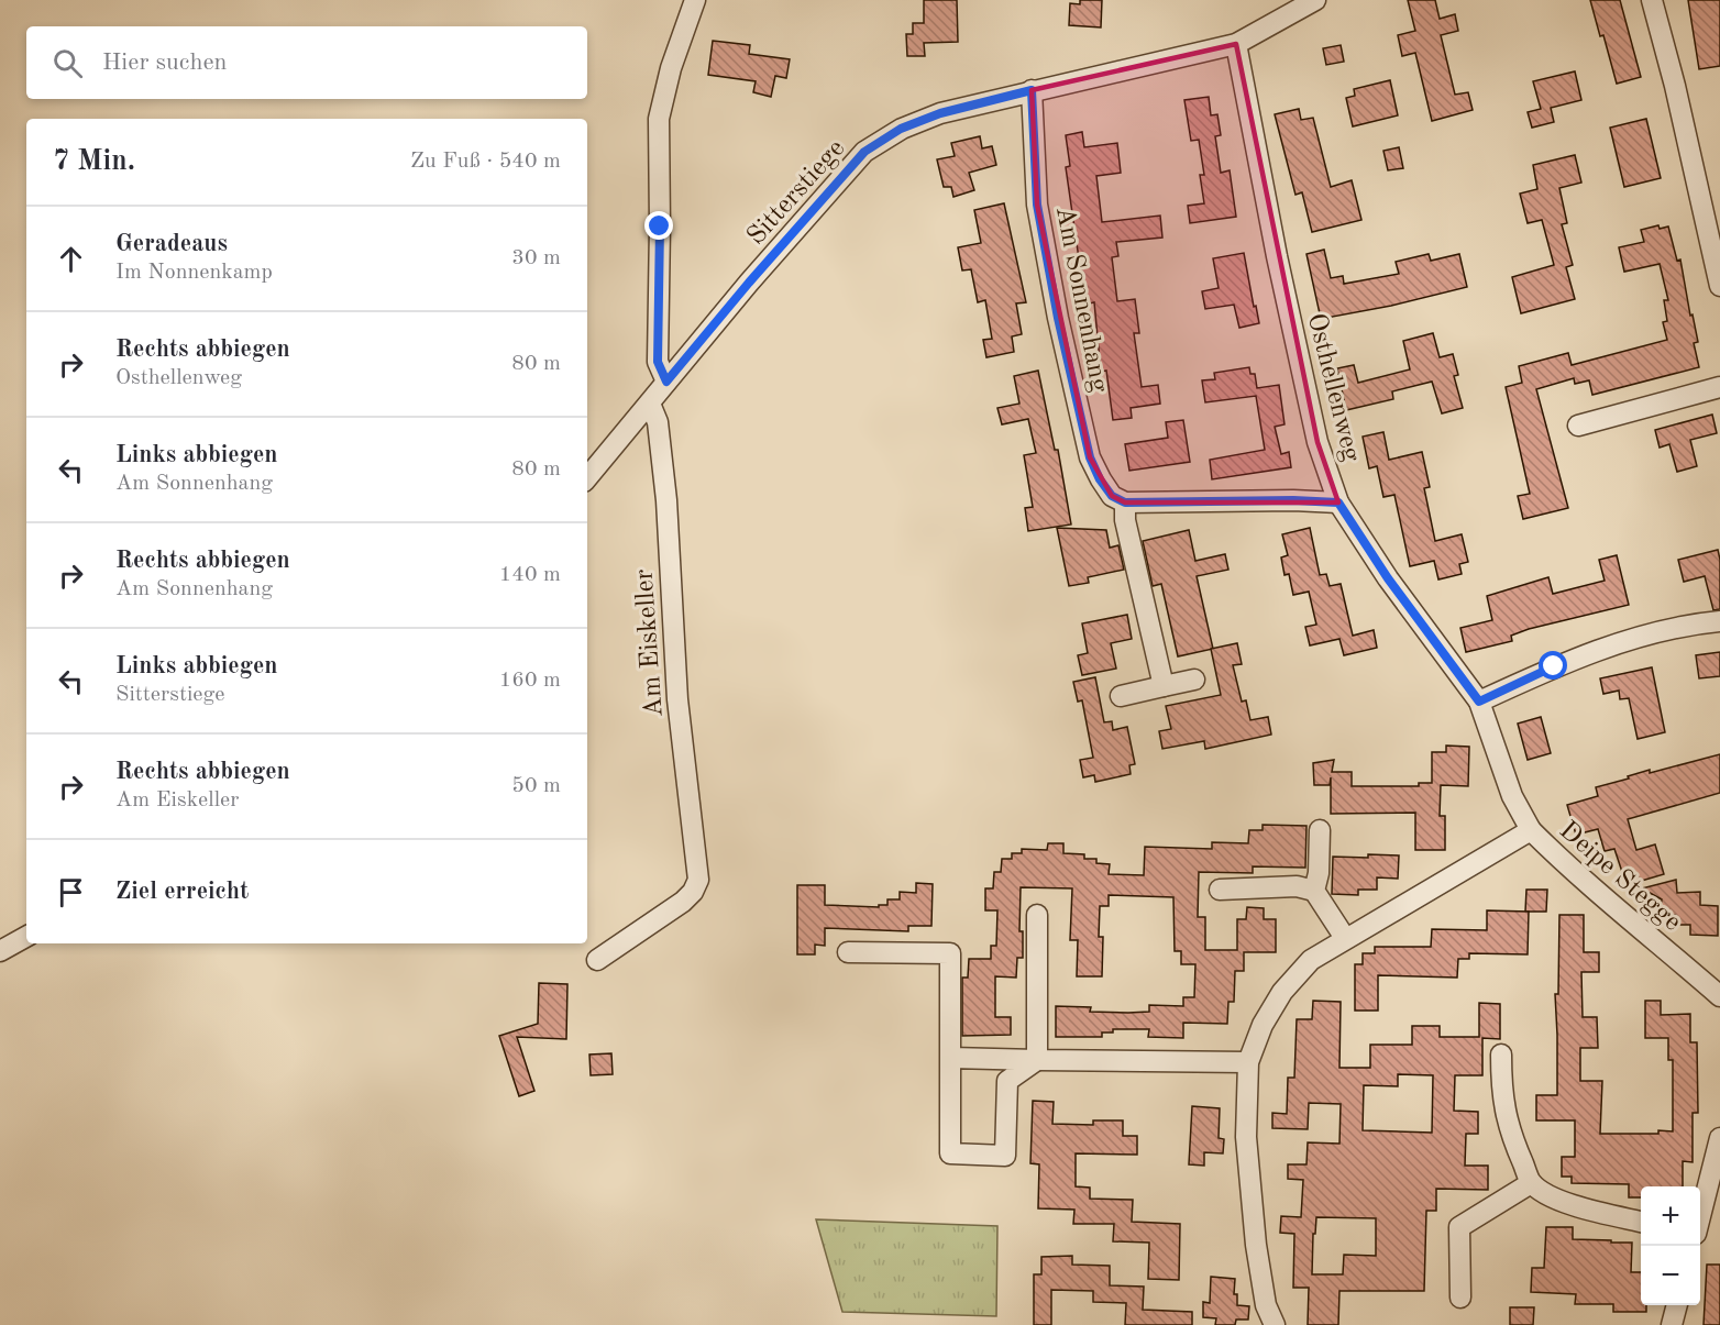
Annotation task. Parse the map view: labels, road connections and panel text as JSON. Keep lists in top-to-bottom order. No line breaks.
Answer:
{"streets":{"street":["Sitterstiege","Am Sonnenhang","Osthellenweg","Am Eiskeller","Deipe Stegge"]},"crossings":[["Sitterstiege","Am Sonnenhang"],["Sitterstiege","Osthellenweg"],["Sitterstiege","Am Eiskeller"],["Osthellenweg","Deipe Stegge"]],"page":{"search":"Hier suchen","heading":["7 Min.","Zu Fuß · 540 m"],"list":[["Geradeaus","Im Nonnenkamp","30 m"],["Rechts abbiegen","Osthellenweg","80 m"],["Links abbiegen","Am Sonnenhang","80 m"],["Rechts abbiegen","Am Sonnenhang","140 m"],["Links abbiegen","Sitterstiege","160 m"],["Rechts abbiegen","Am Eiskeller","50 m"],"Ziel erreicht"],"map_buttons":["+","−"]}}
